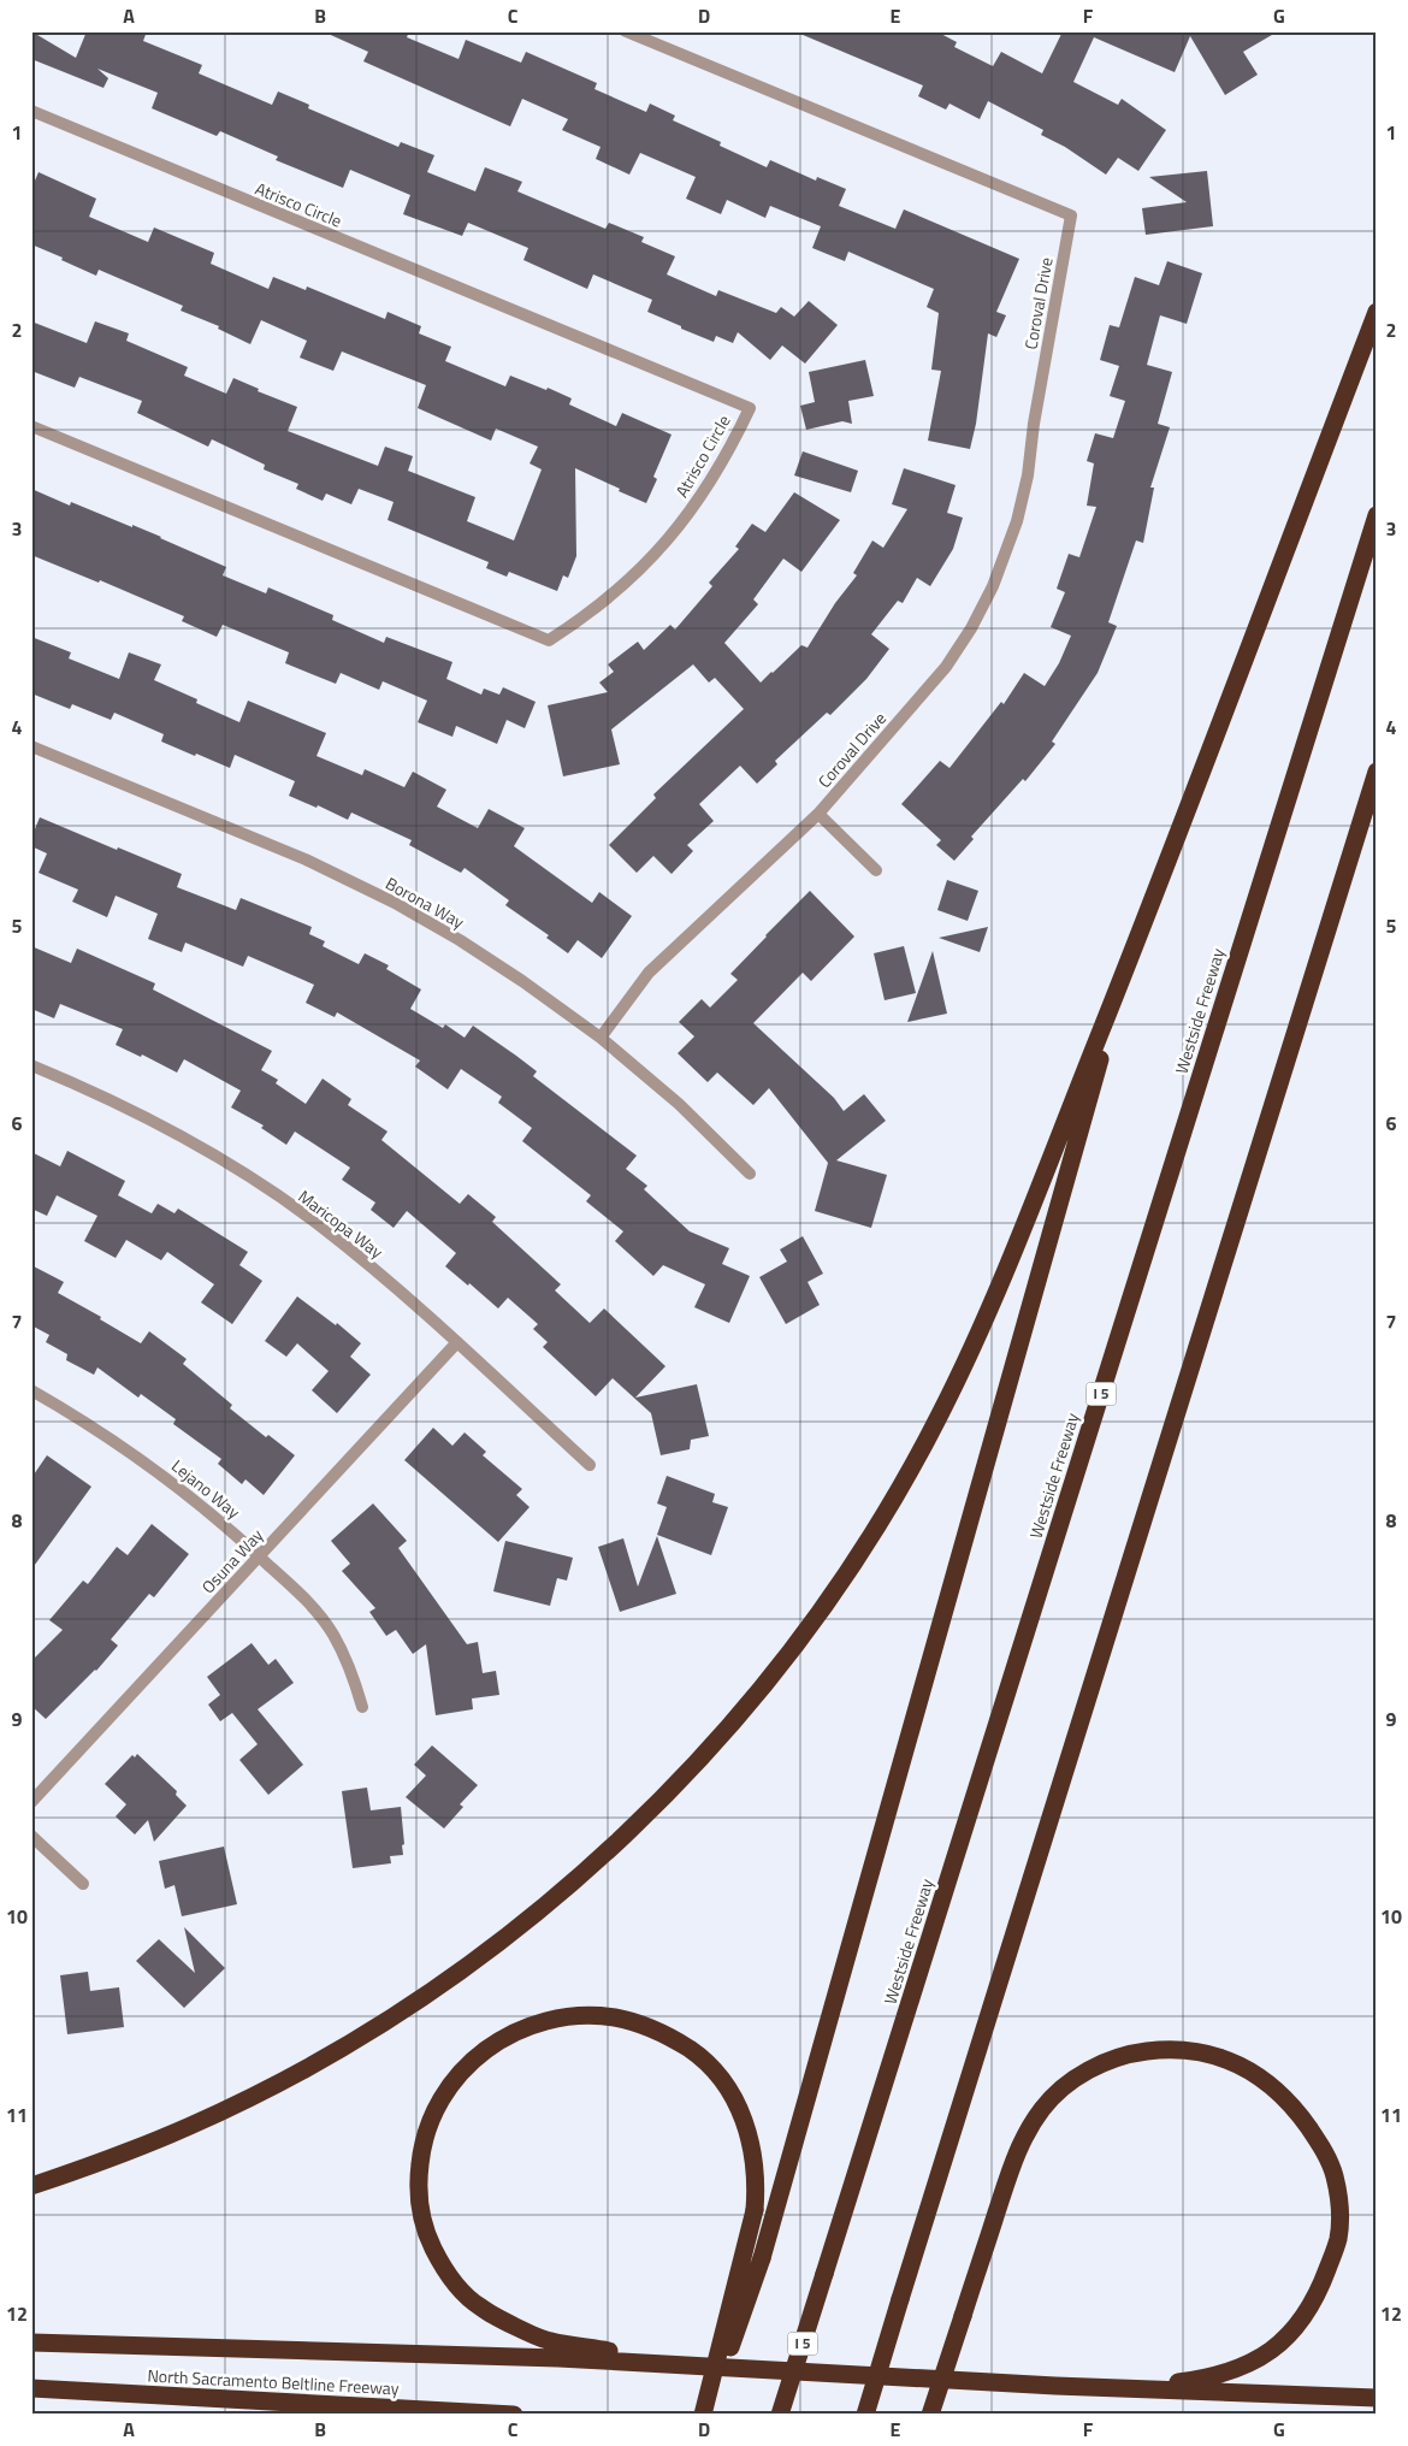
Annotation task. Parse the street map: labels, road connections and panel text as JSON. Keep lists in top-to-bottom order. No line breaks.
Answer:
{"streets":{"highway":["Westside Freeway","I 5","North Sacramento Beltline Freeway"],"street":["Atrisco Circle","Coroval Drive","Borona Way","Maricopa Way","Lejano Way","Osuna Way"]},"crossings":[["Coroval Drive","Borona Way"],["Maricopa Way","Osuna Way"],["Lejano Way","Osuna Way"]],"grid":{"columns":["A","B","C","D","E","F","G"],"rows":["1","2","3","4","5","6","7","8","9","10","11","12"]}}
